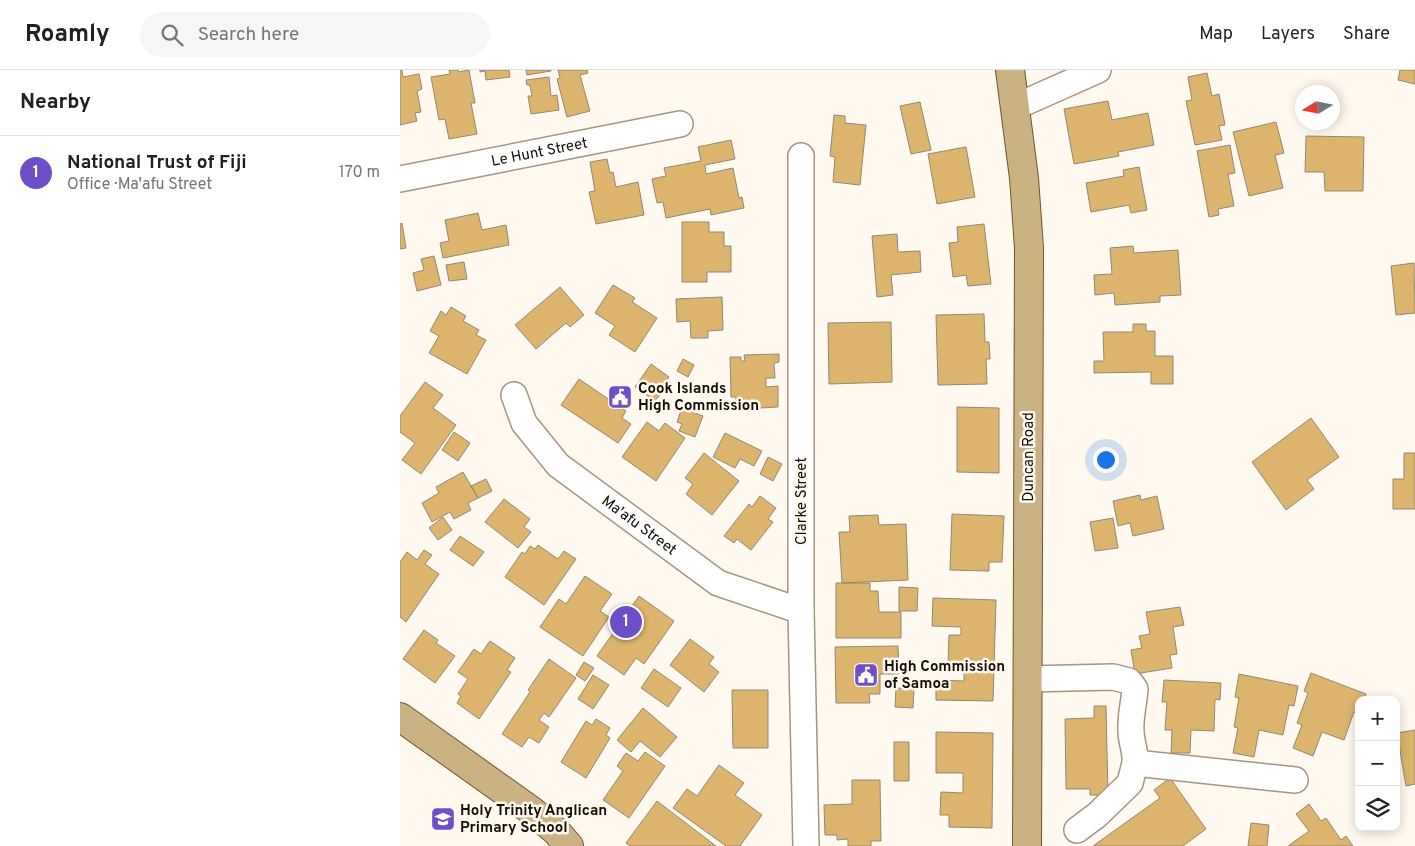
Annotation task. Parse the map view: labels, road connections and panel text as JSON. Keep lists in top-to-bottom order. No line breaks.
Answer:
{"streets":{"main road":["Duncan Road"],"street":["Le Hunt Street","Clarke Street","Ma'afu Street"]},"crossings":[["Clarke Street","Ma'afu Street"]],"places":{"public building":["Cook Islands High Commission","High Commission of Samoa"],"school or university":["Holy Trinity Anglican Primary School"]},"north":"left","page":{"header":"Roamly","search":"Search here","nav":["Map","Layers","Share"],"heading":"Nearby","list":[{"mark":"1","name":"National Trust of Fiji","note":"Office · Ma'afu Street","value":"170 m"}],"pins":"1","map_buttons":["+","−"]}}
